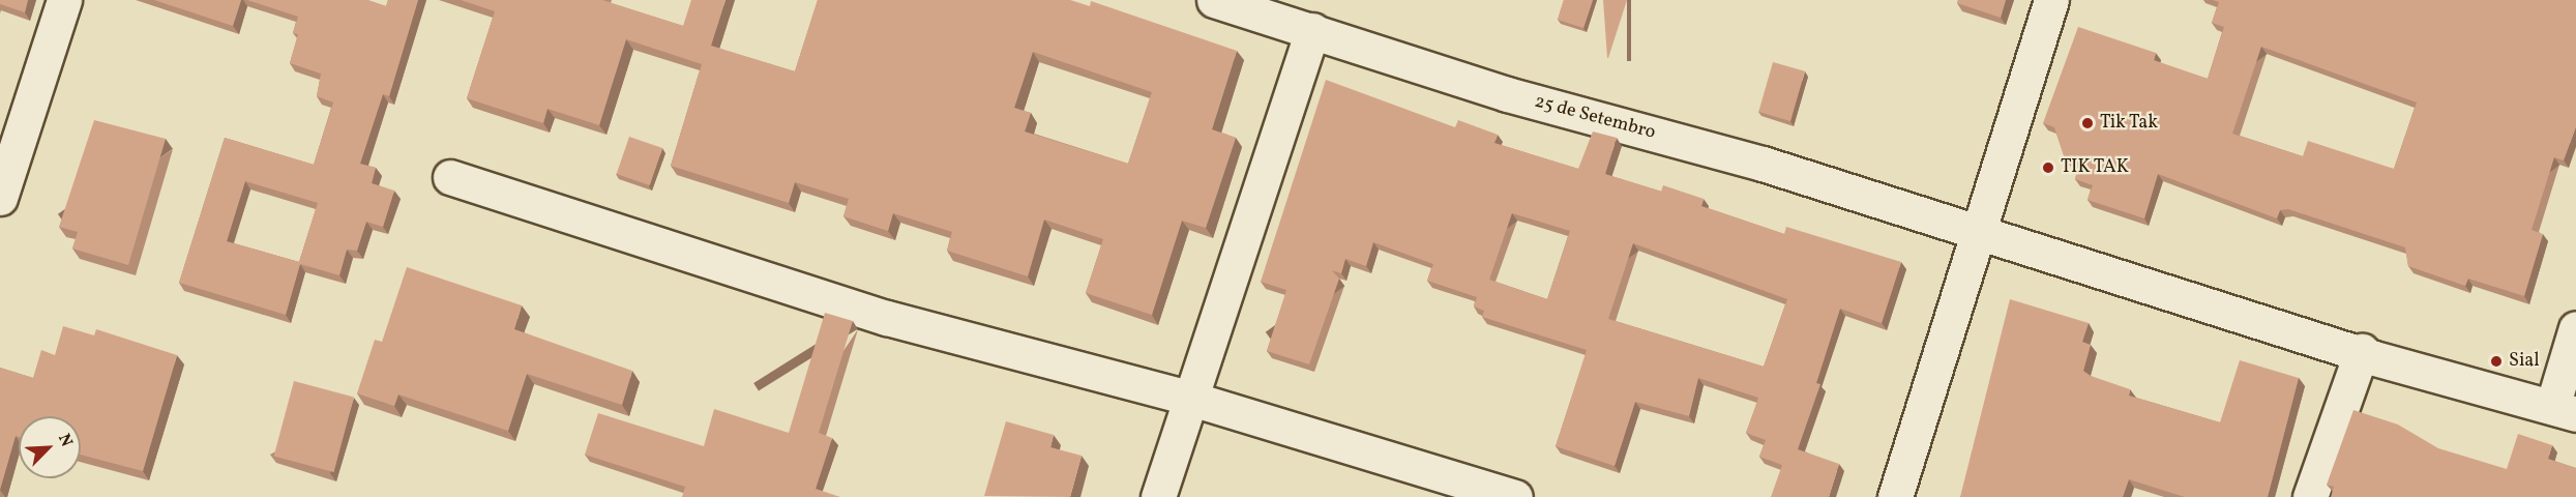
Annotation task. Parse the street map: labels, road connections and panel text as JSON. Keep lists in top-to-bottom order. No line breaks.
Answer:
{"streets":{"street":["25 de Setembro"]},"places":["Tik Tak","TIK TAK","Sial"],"north":"top right"}
